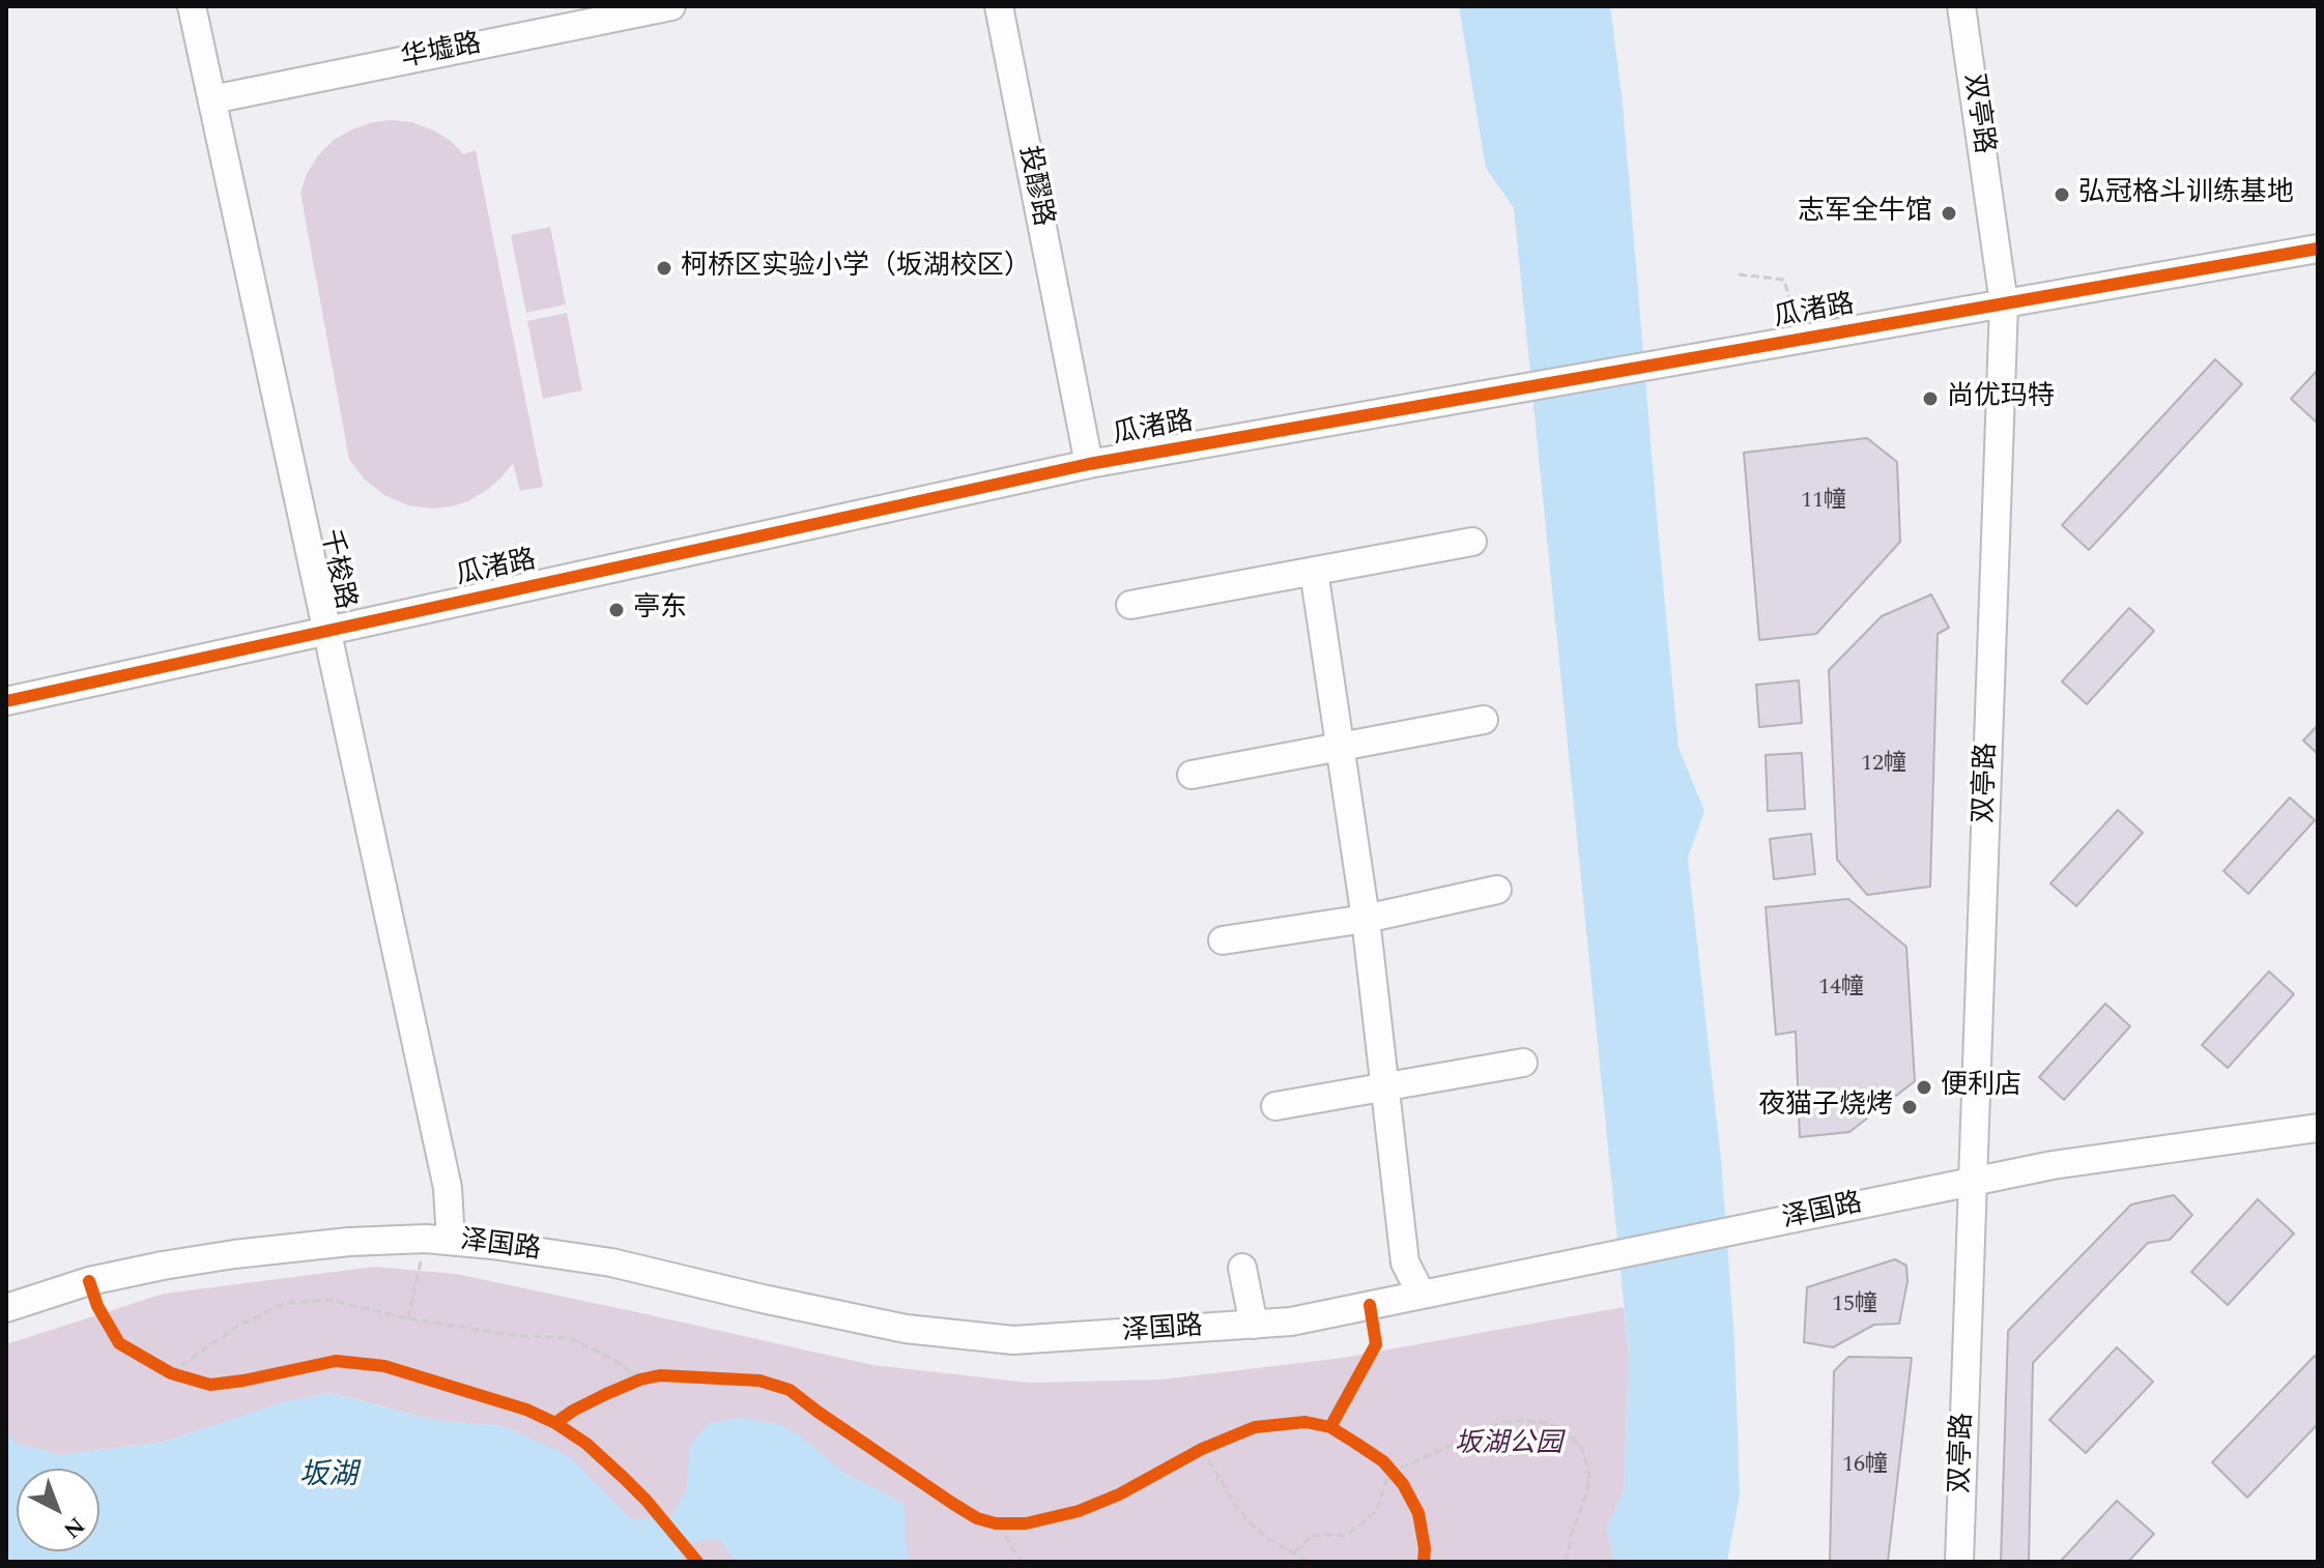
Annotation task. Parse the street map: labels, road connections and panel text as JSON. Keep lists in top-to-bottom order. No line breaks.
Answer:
{"streets":{"street":["华墟路","双亭路","投醪路","瓜渚路","千梭路","泽国路"]},"crossings":[["华墟路","千梭路"],["双亭路","瓜渚路"],["双亭路","泽国路"],["投醪路","瓜渚路"],["瓜渚路","千梭路"],["千梭路","泽国路"]],"water":["坂湖"],"parks":["坂湖公园"],"places":["弘冠格斗训练基地","志军全牛馆","柯桥区实验小学（坂湖校区）","尚优玛特","亭东","便利店","夜猫子烧烤"],"house_numbers":["11幢","12幢","14幢","15幢","16幢"],"north":"bottom right"}
